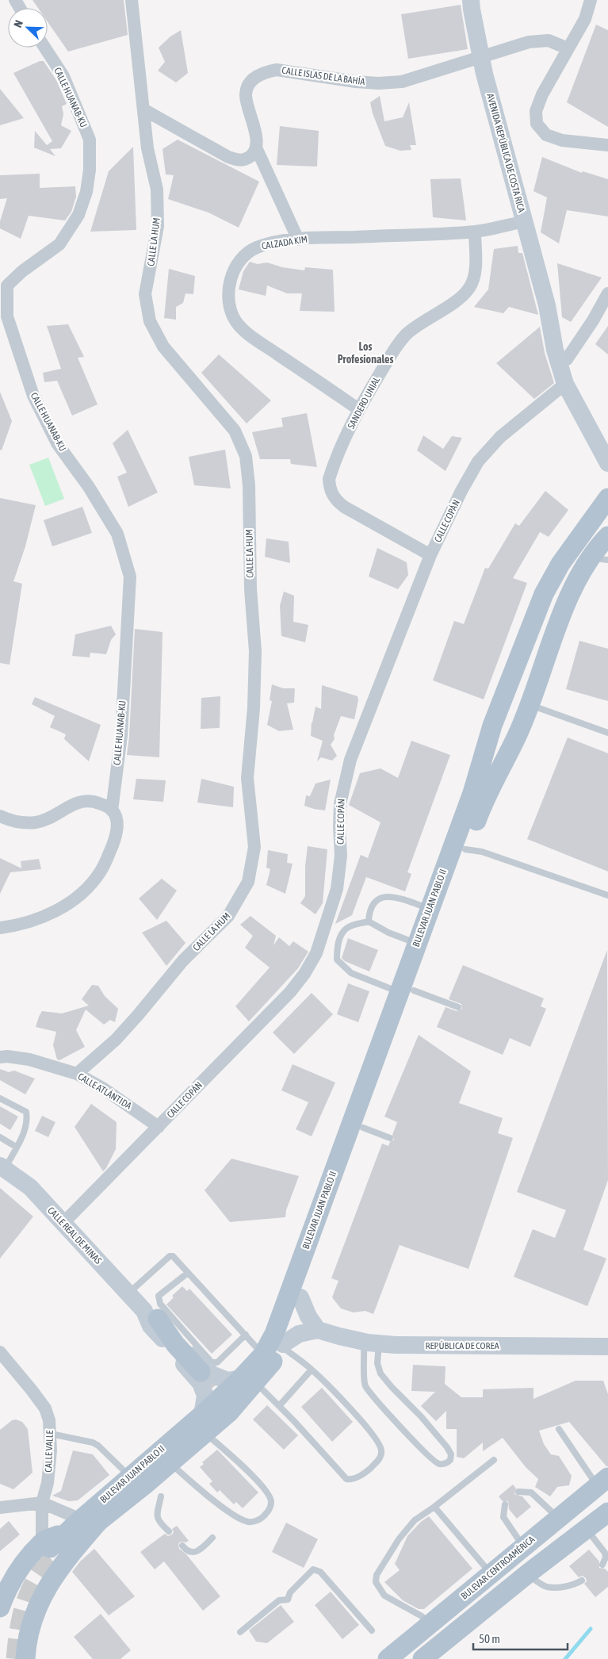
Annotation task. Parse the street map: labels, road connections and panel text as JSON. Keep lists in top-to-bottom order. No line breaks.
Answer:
{"streets":{"main road":["BULEVAR JUAN PABLO II","BULEVAR CENTROAMÉRICA"],"street":["CALLE ISLAS DE LA BAHÍA","CALLE HUANAB-KU","AVENIDA REPÚBLICA DE COSTA RICA","CALLE LA HUM","CALZADA KIM","SANDERO UNIAL","CALLE COPÁN","CALLE ATLÁNTIDA","CALLE REAL DE MINAS","REPÚBLICA DE COREA","CALLE VALLE"]},"crossings":[["CALLE ISLAS DE LA BAHÍA","AVENIDA REPÚBLICA DE COSTA RICA"],["CALLE ISLAS DE LA BAHÍA","CALZADA KIM"],["AVENIDA REPÚBLICA DE COSTA RICA","CALZADA KIM"],["AVENIDA REPÚBLICA DE COSTA RICA","CALLE COPÁN"],["CALLE LA HUM","CALLE ATLÁNTIDA"],["CALZADA KIM","SANDERO UNIAL"],["SANDERO UNIAL","CALLE COPÁN"],["CALLE COPÁN","CALLE ATLÁNTIDA"],["CALLE COPÁN","CALLE REAL DE MINAS"],["BULEVAR JUAN PABLO II","CALLE REAL DE MINAS"]],"districts":["Los Profesionales"],"scale_bar":"50 m","north":"top left"}
